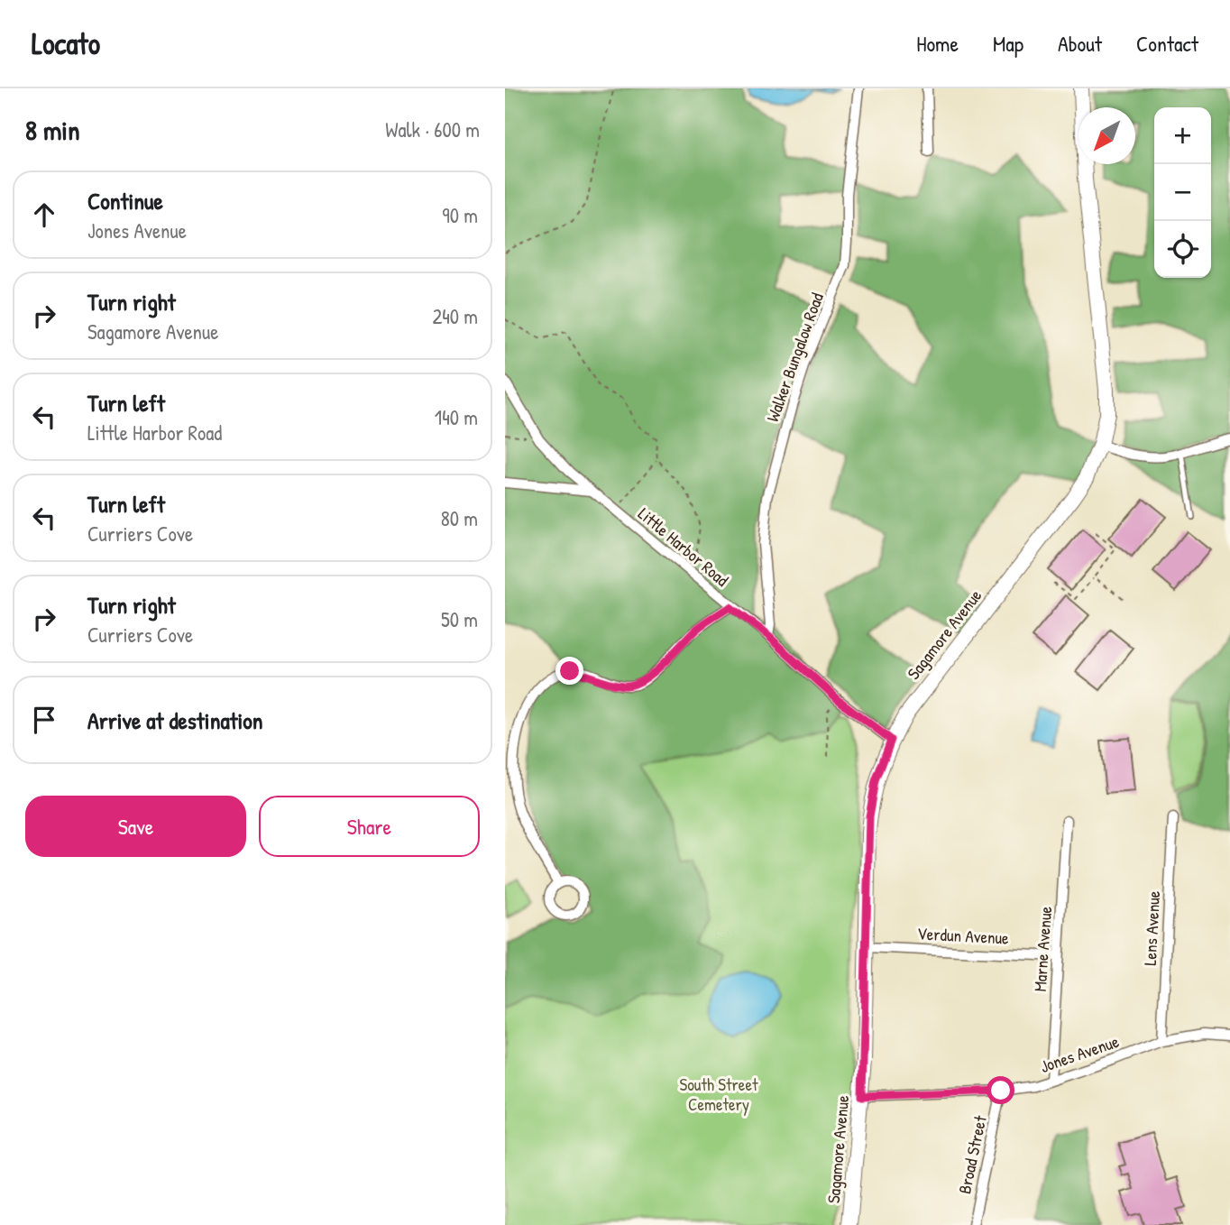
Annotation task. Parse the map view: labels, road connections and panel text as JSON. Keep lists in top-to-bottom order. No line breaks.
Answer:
{"streets":{"main road":["Sagamore Avenue"],"street":["Walker Bungalow Road","Little Harbor Road","Lens Avenue","Verdun Avenue","Marne Avenue","Jones Avenue","Broad Street"]},"crossings":[["Walker Bungalow Road","Little Harbor Road"],["Little Harbor Road","Sagamore Avenue"],["Sagamore Avenue","Verdun Avenue"],["Sagamore Avenue","Jones Avenue"],["Lens Avenue","Jones Avenue"],["Verdun Avenue","Marne Avenue"],["Marne Avenue","Jones Avenue"],["Jones Avenue","Broad Street"]],"parks":["South Street Cemetery"],"north":"bottom left","page":{"header":"Locato","nav":["Home","Map","About","Contact"],"heading":["8 min","Walk · 600 m"],"map_buttons":["+","−"],"list":[["Continue","Jones Avenue","90 m"],["Turn right","Sagamore Avenue","240 m"],["Turn left","Little Harbor Road","140 m"],["Turn left","Curriers Cove","80 m"],["Turn right","Curriers Cove","50 m"],"Arrive at destination"],"buttons":["Save","Share"]}}
